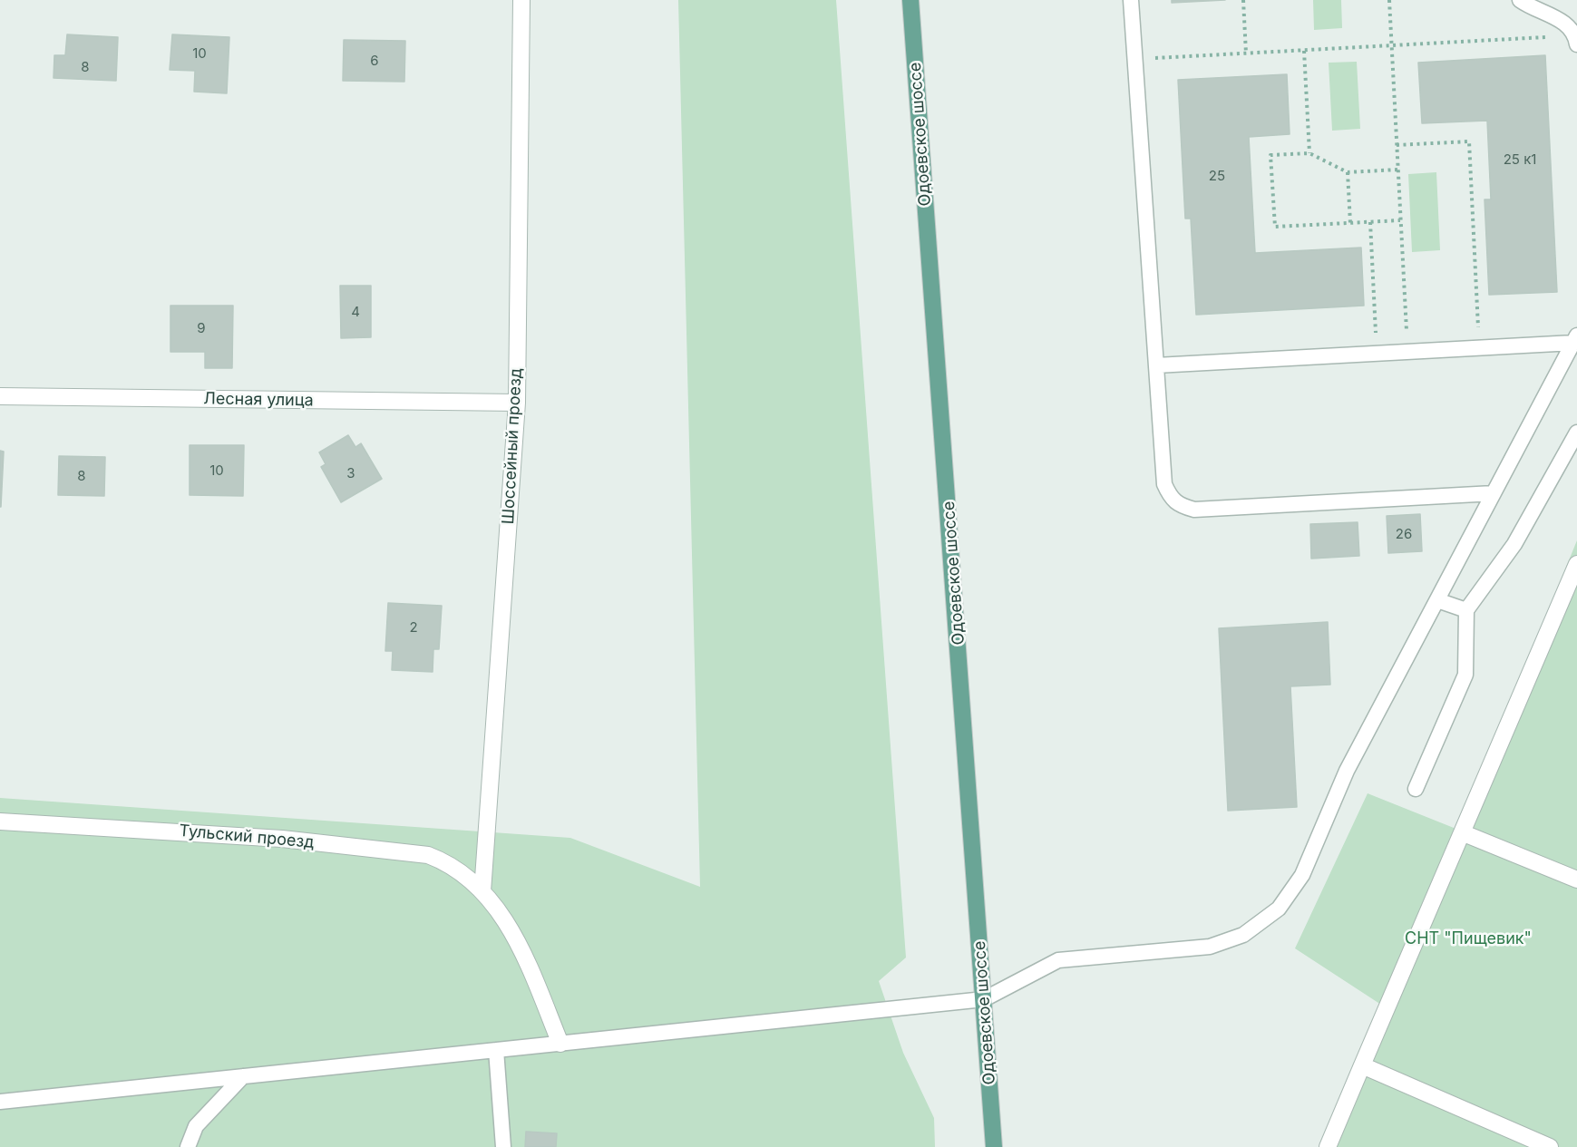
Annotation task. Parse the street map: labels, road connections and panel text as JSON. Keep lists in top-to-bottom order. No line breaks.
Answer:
{"streets":{"main road":["Одоевское шоссе"],"street":["Лесная улица","Шоссейный проезд","Тульский проезд"]},"crossings":[["Лесная улица","Шоссейный проезд"],["Шоссейный проезд","Тульский проезд"]],"parks":["СНТ \"Пищевик\""],"house_numbers":["10","6","8","25 к1","25","4","9","10","3","8","26","2"]}
